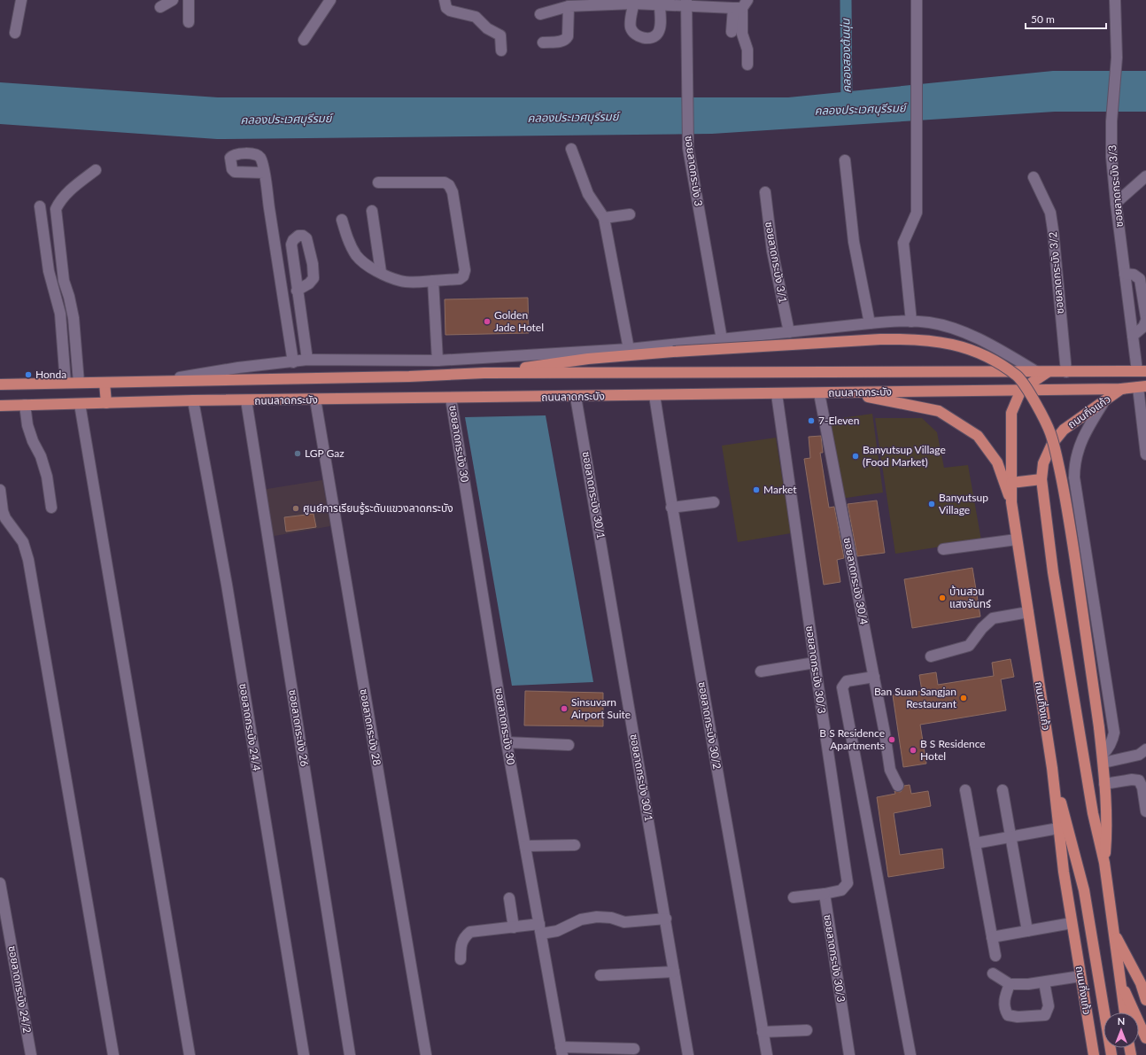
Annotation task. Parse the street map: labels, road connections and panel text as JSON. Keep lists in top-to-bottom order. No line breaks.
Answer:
{"streets":{"main road":["ถนนลาดกระบัง","ถนนกิ่งแก้ว"],"street":["ซอยลาดกระบัง 3","ซอยลาดกระบัง 3/3","ซอยลาดกระบัง 3/1","ซอยลาดกระบัง 3/2","ซอยลาดกระบัง 30","ซอยลาดกระบัง 30/1","ซอยลาดกระบัง 30/4","ซอยลาดกระบัง 30/3","ซอยลาดกระบัง 30/2","ซอยลาดกระบัง 24/4","ซอยลาดกระบัง 28","ซอยลาดกระบัง 26","ซอยลาดกระบัง 24/2"]},"crossings":[["ซอยลาดกระบัง 3/3","ถนนลาดกระบัง"],["ซอยลาดกระบัง 3/2","ถนนลาดกระบัง"],["ถนนลาดกระบัง","ถนนกิ่งแก้ว"],["ถนนลาดกระบัง","ซอยลาดกระบัง 30"],["ถนนลาดกระบัง","ซอยลาดกระบัง 30/1"],["ถนนลาดกระบัง","ซอยลาดกระบัง 30/4"],["ถนนลาดกระบัง","ซอยลาดกระบัง 30/3"],["ถนนลาดกระบัง","ซอยลาดกระบัง 30/2"],["ถนนลาดกระบัง","ซอยลาดกระบัง 24/4"],["ถนนลาดกระบัง","ซอยลาดกระบัง 28"],["ถนนลาดกระบัง","ซอยลาดกระบัง 26"]],"water":["คลองสองต้นนุ่น","คลองประเวศบุรีรมย์"],"places":["Golden Jade Hotel","Honda","7-Eleven","LGP Gaz","Banyutsup Village (Food Market)","Market","Banyutsup Village","ศูนย์การเรียนรู้ระดับแขวงลาดกระบัง","บ้านสวน แสงจันทร์","Ban Suan Sangjan Restaurant","Sinsuvarn Airport Suite","B S Residence Apartments","B S Residence Hotel"],"scale_bar":"50 m","north":"top"}
